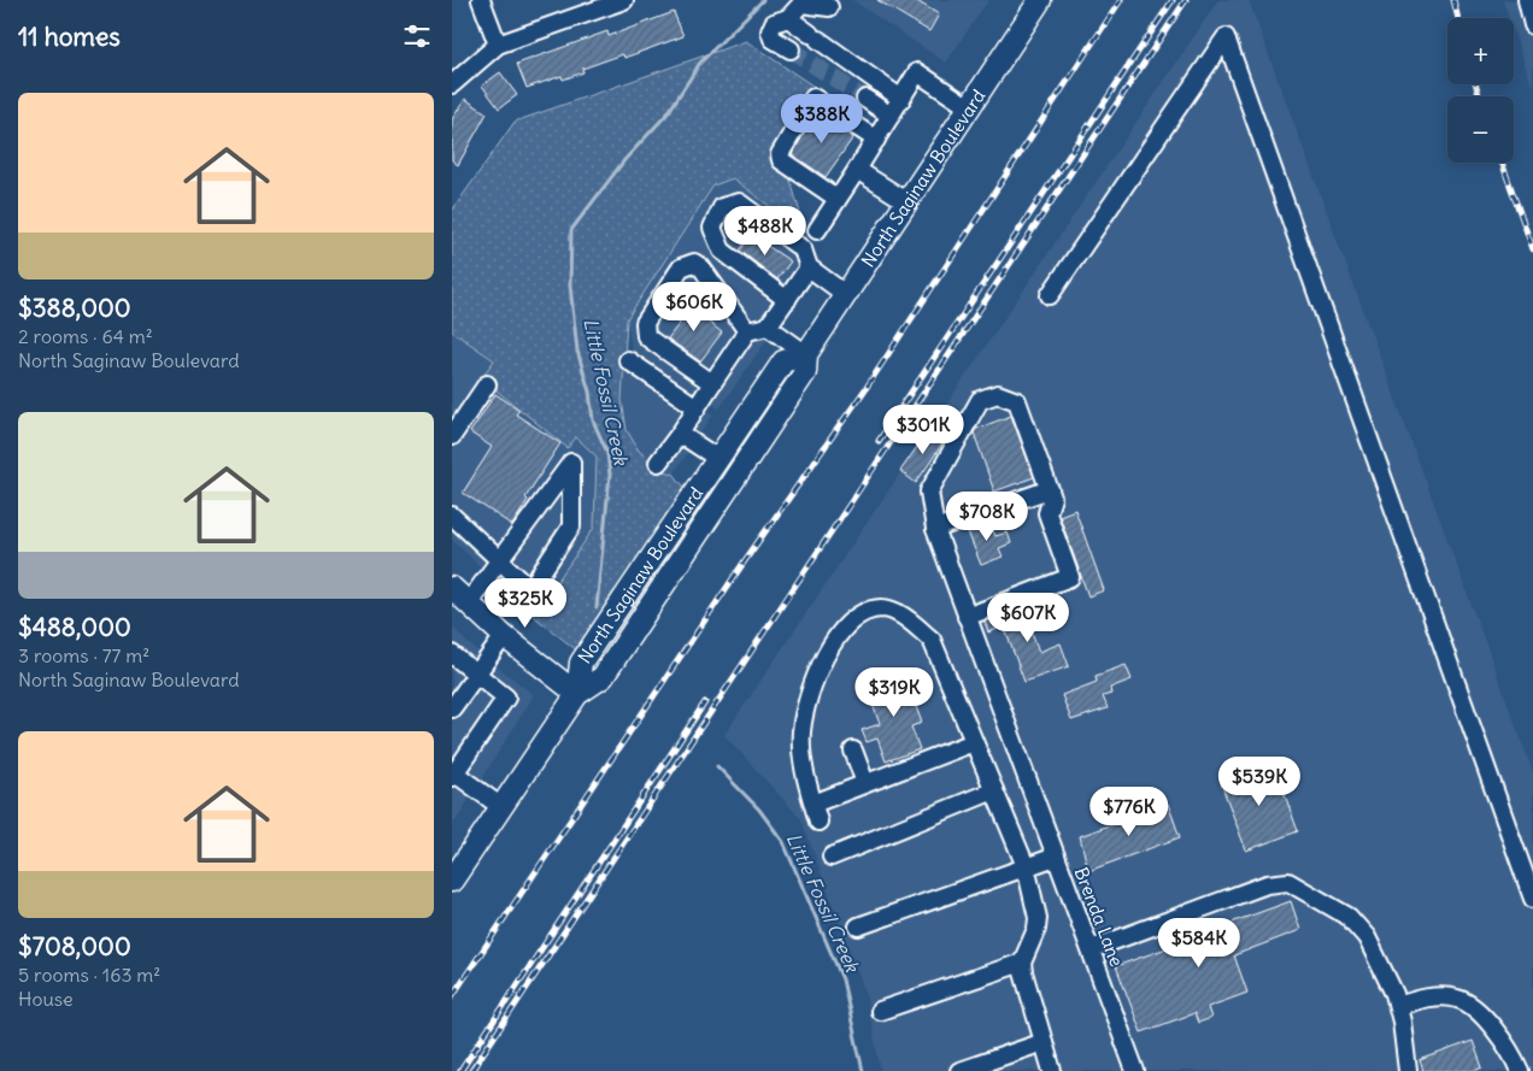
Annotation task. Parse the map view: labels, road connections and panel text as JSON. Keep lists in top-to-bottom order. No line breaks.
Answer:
{"streets":{"main road":["North Saginaw Boulevard"],"street":["Brenda Lane"]},"water":["Little Fossil Creek"],"page":{"heading":"11 homes","map_buttons":["+","−"],"list":[{"name":"$388,000","note":"2 rooms · 64 m² · North Saginaw Boulevard"},{"name":"$488,000","note":"3 rooms · 77 m² · North Saginaw Boulevard"},{"name":"$708,000","note":"5 rooms · 163 m² · House"}],"price":["$388K","$488K","$606K","$301K","$708K","$325K","$607K","$319K","$539K","$776K","$584K"]}}
